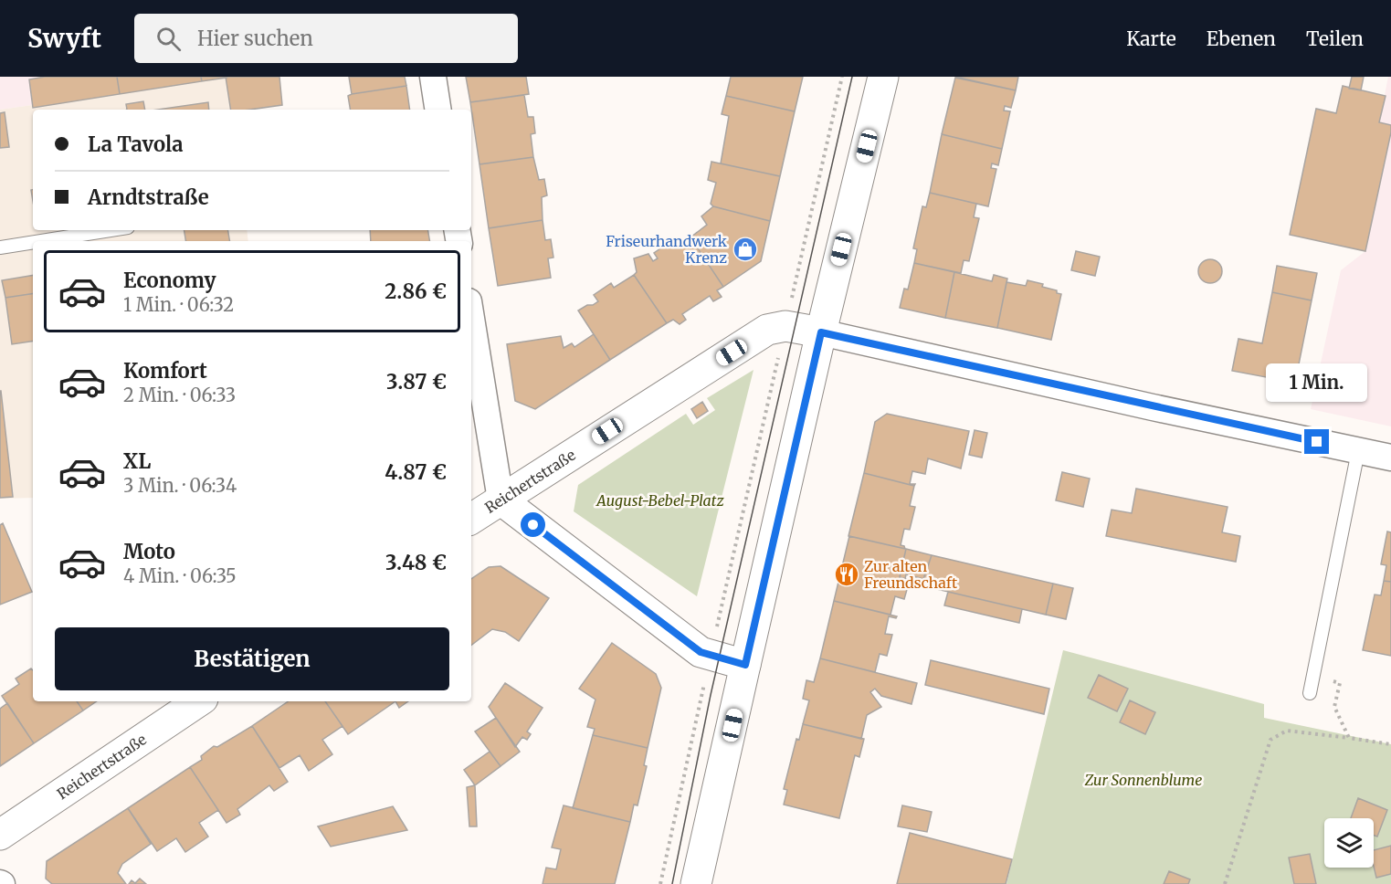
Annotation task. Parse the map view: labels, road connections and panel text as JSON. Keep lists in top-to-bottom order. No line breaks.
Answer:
{"streets":{"main road":["Reichertstraße"]},"parks":["August-Bebel-Platz","Zur Sonnenblume"],"places":{"shop":["Friseurhandwerk Krenz"],"restaurant":["Zur alten Freundschaft"]},"page":{"header":"Swyft","search":"Hier suchen","nav":["Karte","Ebenen","Teilen"],"banner":["La Tavola","Arndtstraße"],"list":[{"name":"Economy","note":"1 Min. · 06:32","value":"2.86 €"},{"name":"Komfort","note":"2 Min. · 06:33","value":"3.87 €"},{"name":"XL","note":"3 Min. · 06:34","value":"4.87 €"},{"name":"Moto","note":"4 Min. · 06:35","value":"3.48 €"}],"bubble":"1 Min.","buttons":"Bestätigen"}}
